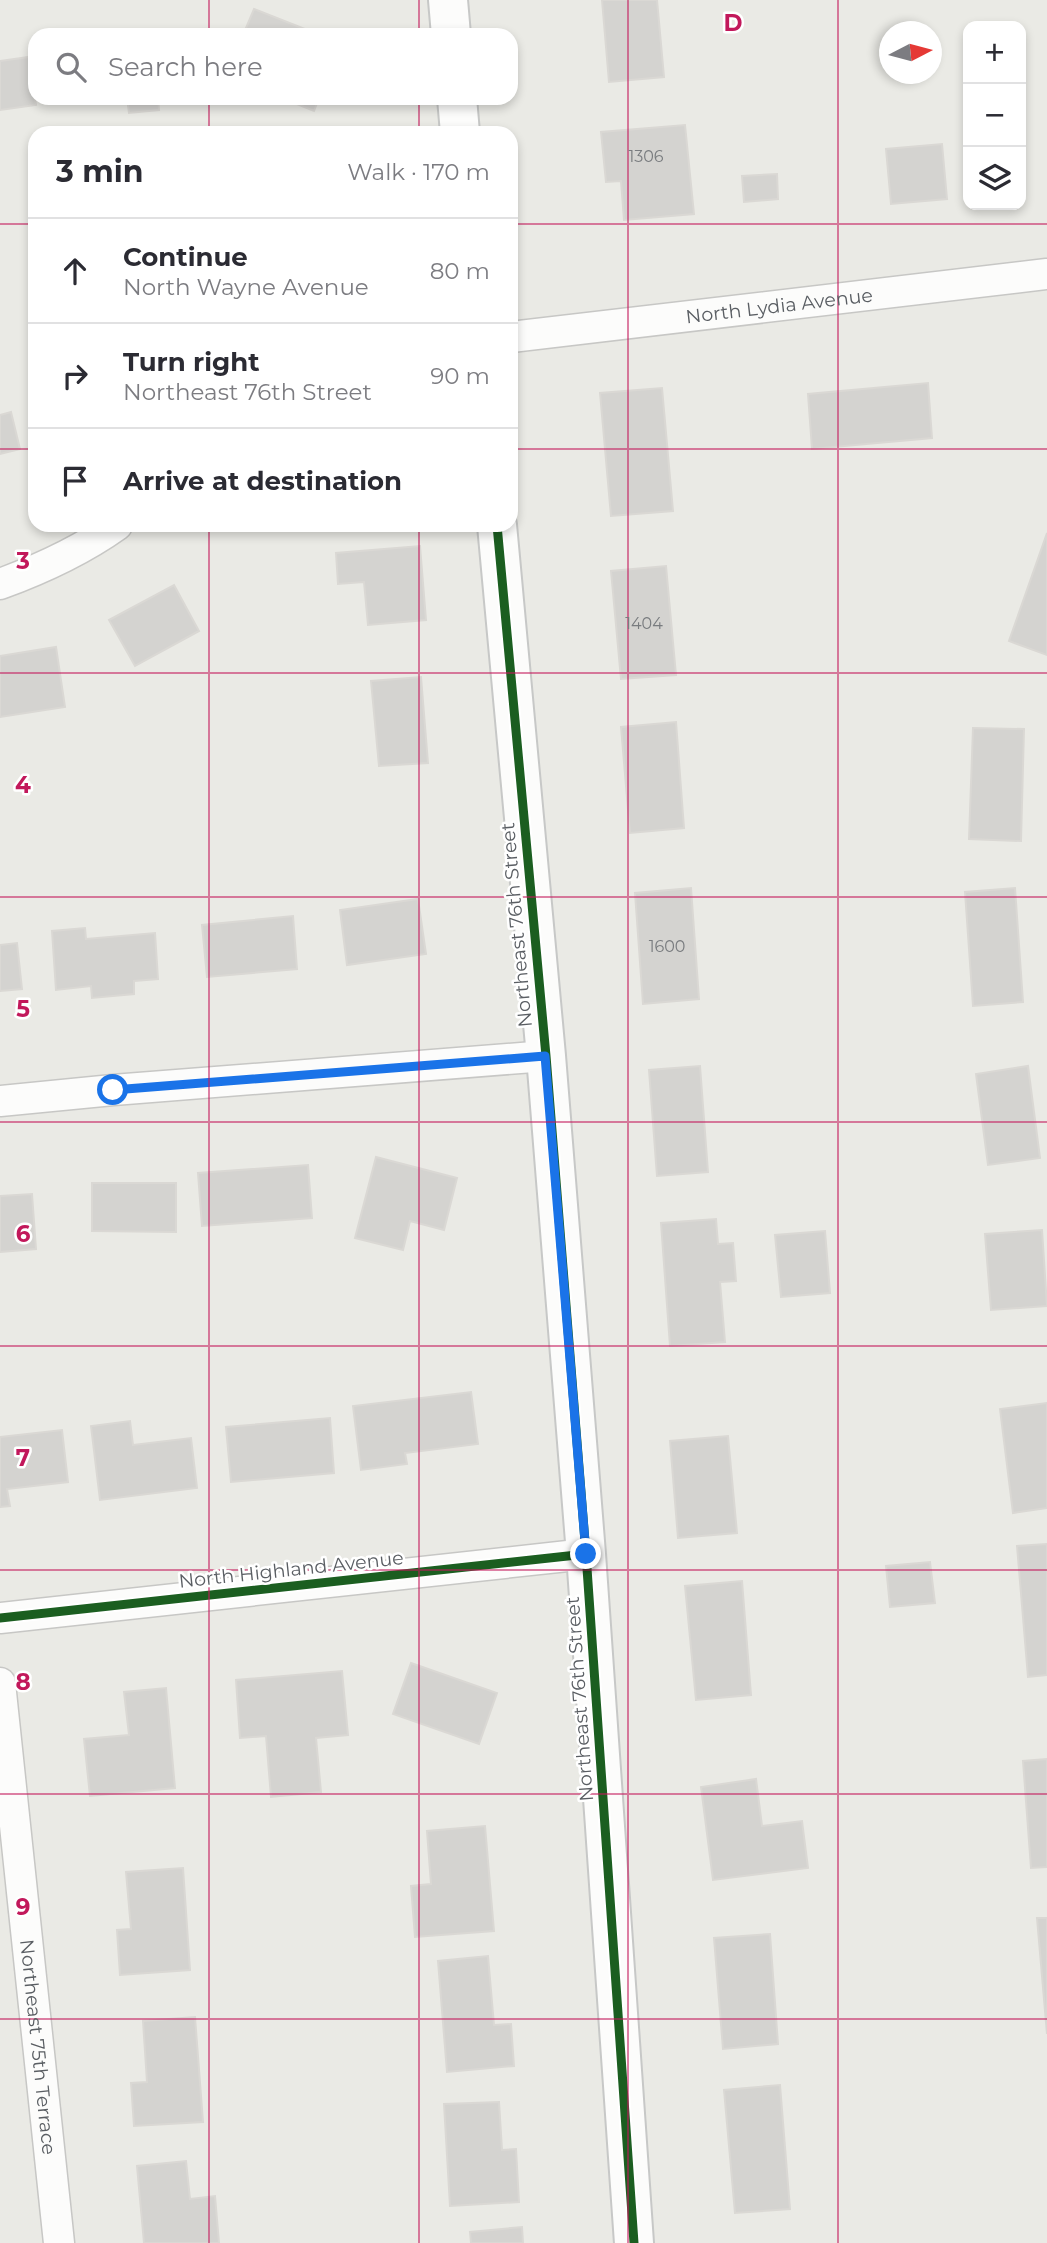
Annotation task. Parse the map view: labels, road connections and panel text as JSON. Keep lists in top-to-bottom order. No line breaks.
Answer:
{"streets":{"street":["North Lydia Avenue","Northeast 76th Street","North Highland Avenue","Northeast 75th Terrace"]},"crossings":[["Northeast 76th Street","North Highland Avenue"]],"house_numbers":["1306","1404","1600"],"north":"right","page":{"map_buttons":["+","−"],"search":"Search here","heading":["3 min","Walk · 170 m"],"list":[["Continue","North Wayne Avenue","80 m"],["Turn right","Northeast 76th Street","90 m"],"Arrive at destination"]},"grid":{"columns":["D"],"rows":["3","4","5","6","7","8","9"]}}
